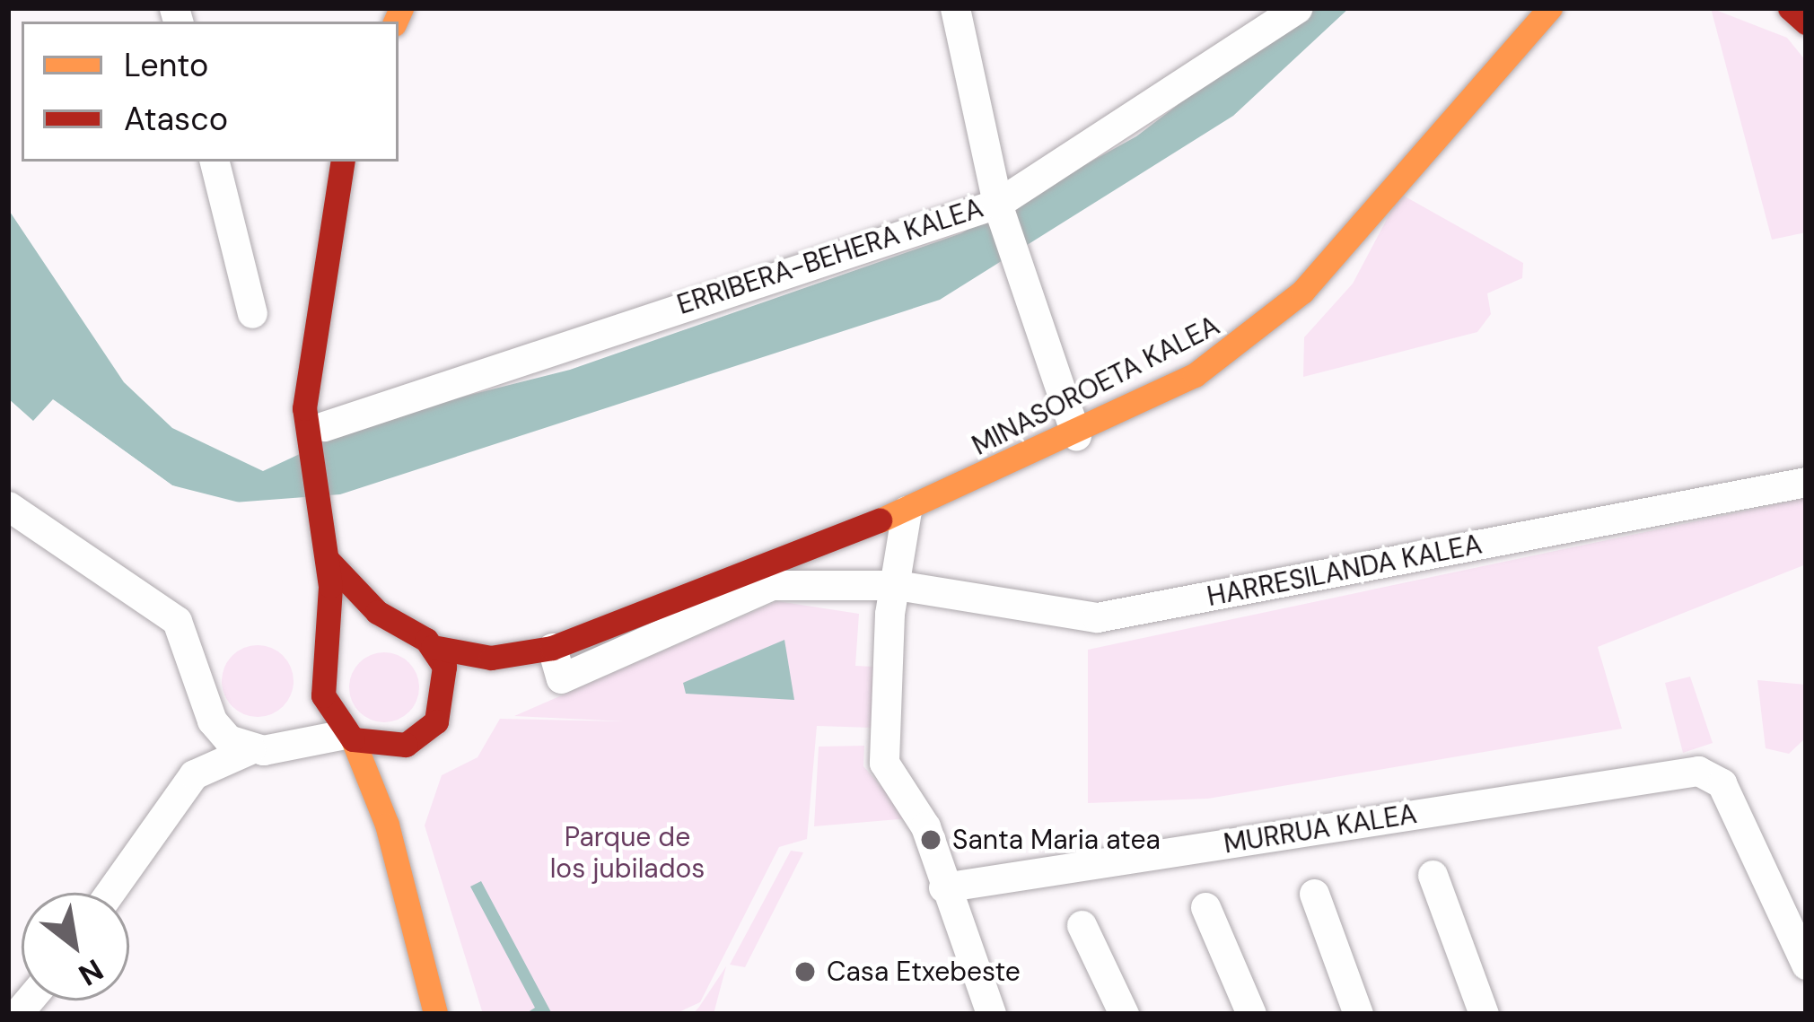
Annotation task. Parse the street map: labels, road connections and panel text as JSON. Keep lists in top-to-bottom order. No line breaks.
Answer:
{"streets":{"street":["ERRIBERA-BEHERA KALEA","MINASOROETA KALEA","HARRESILANDA KALEA","MURRUA KALEA"]},"crossings":[["MINASOROETA KALEA","HARRESILANDA KALEA"]],"parks":["Parque de los jubilados"],"places":["Santa Maria atea","Casa Etxebeste"],"legend":["Lento","Atasco"],"north":"bottom right"}
